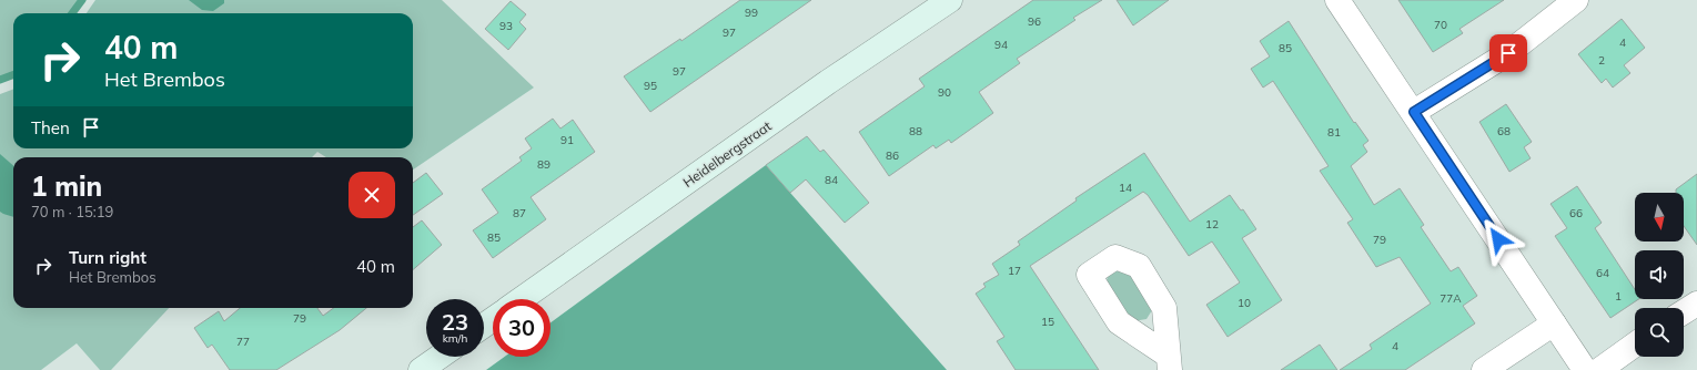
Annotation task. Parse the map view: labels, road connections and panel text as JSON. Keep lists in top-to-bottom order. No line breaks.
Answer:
{"streets":{"main road":["Heidelbergstraat"]},"house_numbers":["99","96","70","93","97","4","94","85","2","97","95","90","88","68","81","91","86","89","84","14","87","66","12","85","79","17","64","1","77A","10","79","15","77","4"],"north":"bottom","page":{"turn":["40 m","Het Brembos"],"then":"Then","heading":["1 min","70 m · 15:19"],"list":[{"name":"Turn right","note":"Het Brembos","value":"40 m"}],"speed":"23 km/h","limit":"30"}}
